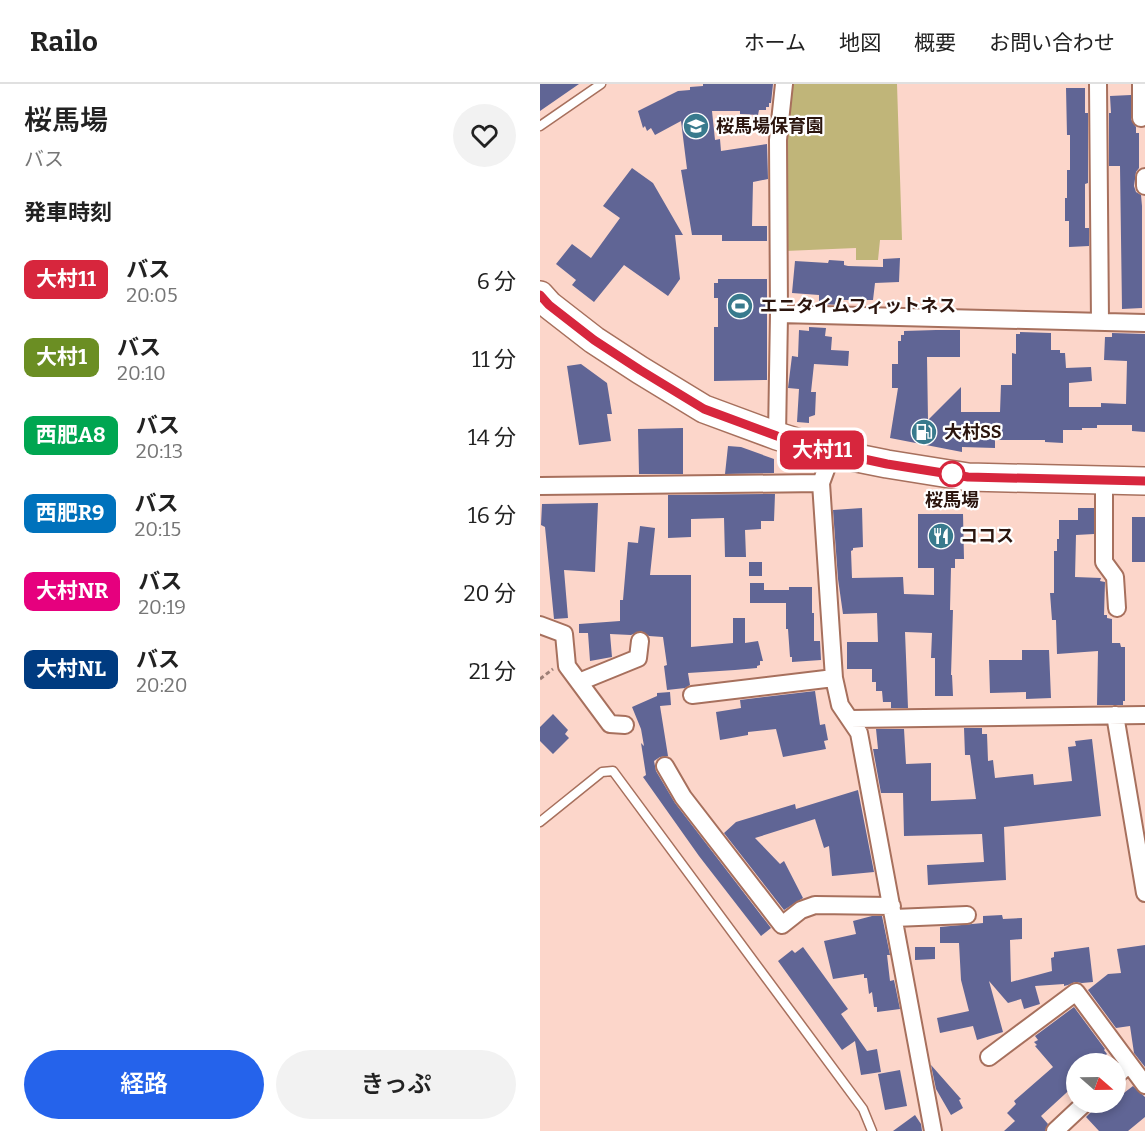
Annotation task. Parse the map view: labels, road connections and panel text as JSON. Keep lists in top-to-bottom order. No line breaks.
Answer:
{"places":{"school or university":["桜馬場保育園"],"sports":["エニタイムフィットネス"],"fuel station":["大村SS"],"other":["桜馬場"],"restaurant":["ココス"]},"lines":["bus line 大村11"],"north":"right","page":{"header":"Railo","nav":["ホーム","地図","概要","お問い合わせ"],"heading":[["桜馬場","バス"],"発車時刻"],"on_map":"大村11","list":[{"mark":"大村11","name":"バス","note":"20:05","value":"6 分"},{"mark":"大村1","name":"バス","note":"20:10","value":"11 分"},{"mark":"西肥A8","name":"バス","note":"20:13","value":"14 分"},{"mark":"西肥R9","name":"バス","note":"20:15","value":"16 分"},{"mark":"大村NR","name":"バス","note":"20:19","value":"20 分"},{"mark":"大村NL","name":"バス","note":"20:20","value":"21 分"}],"buttons":["経路","きっぷ"]}}
